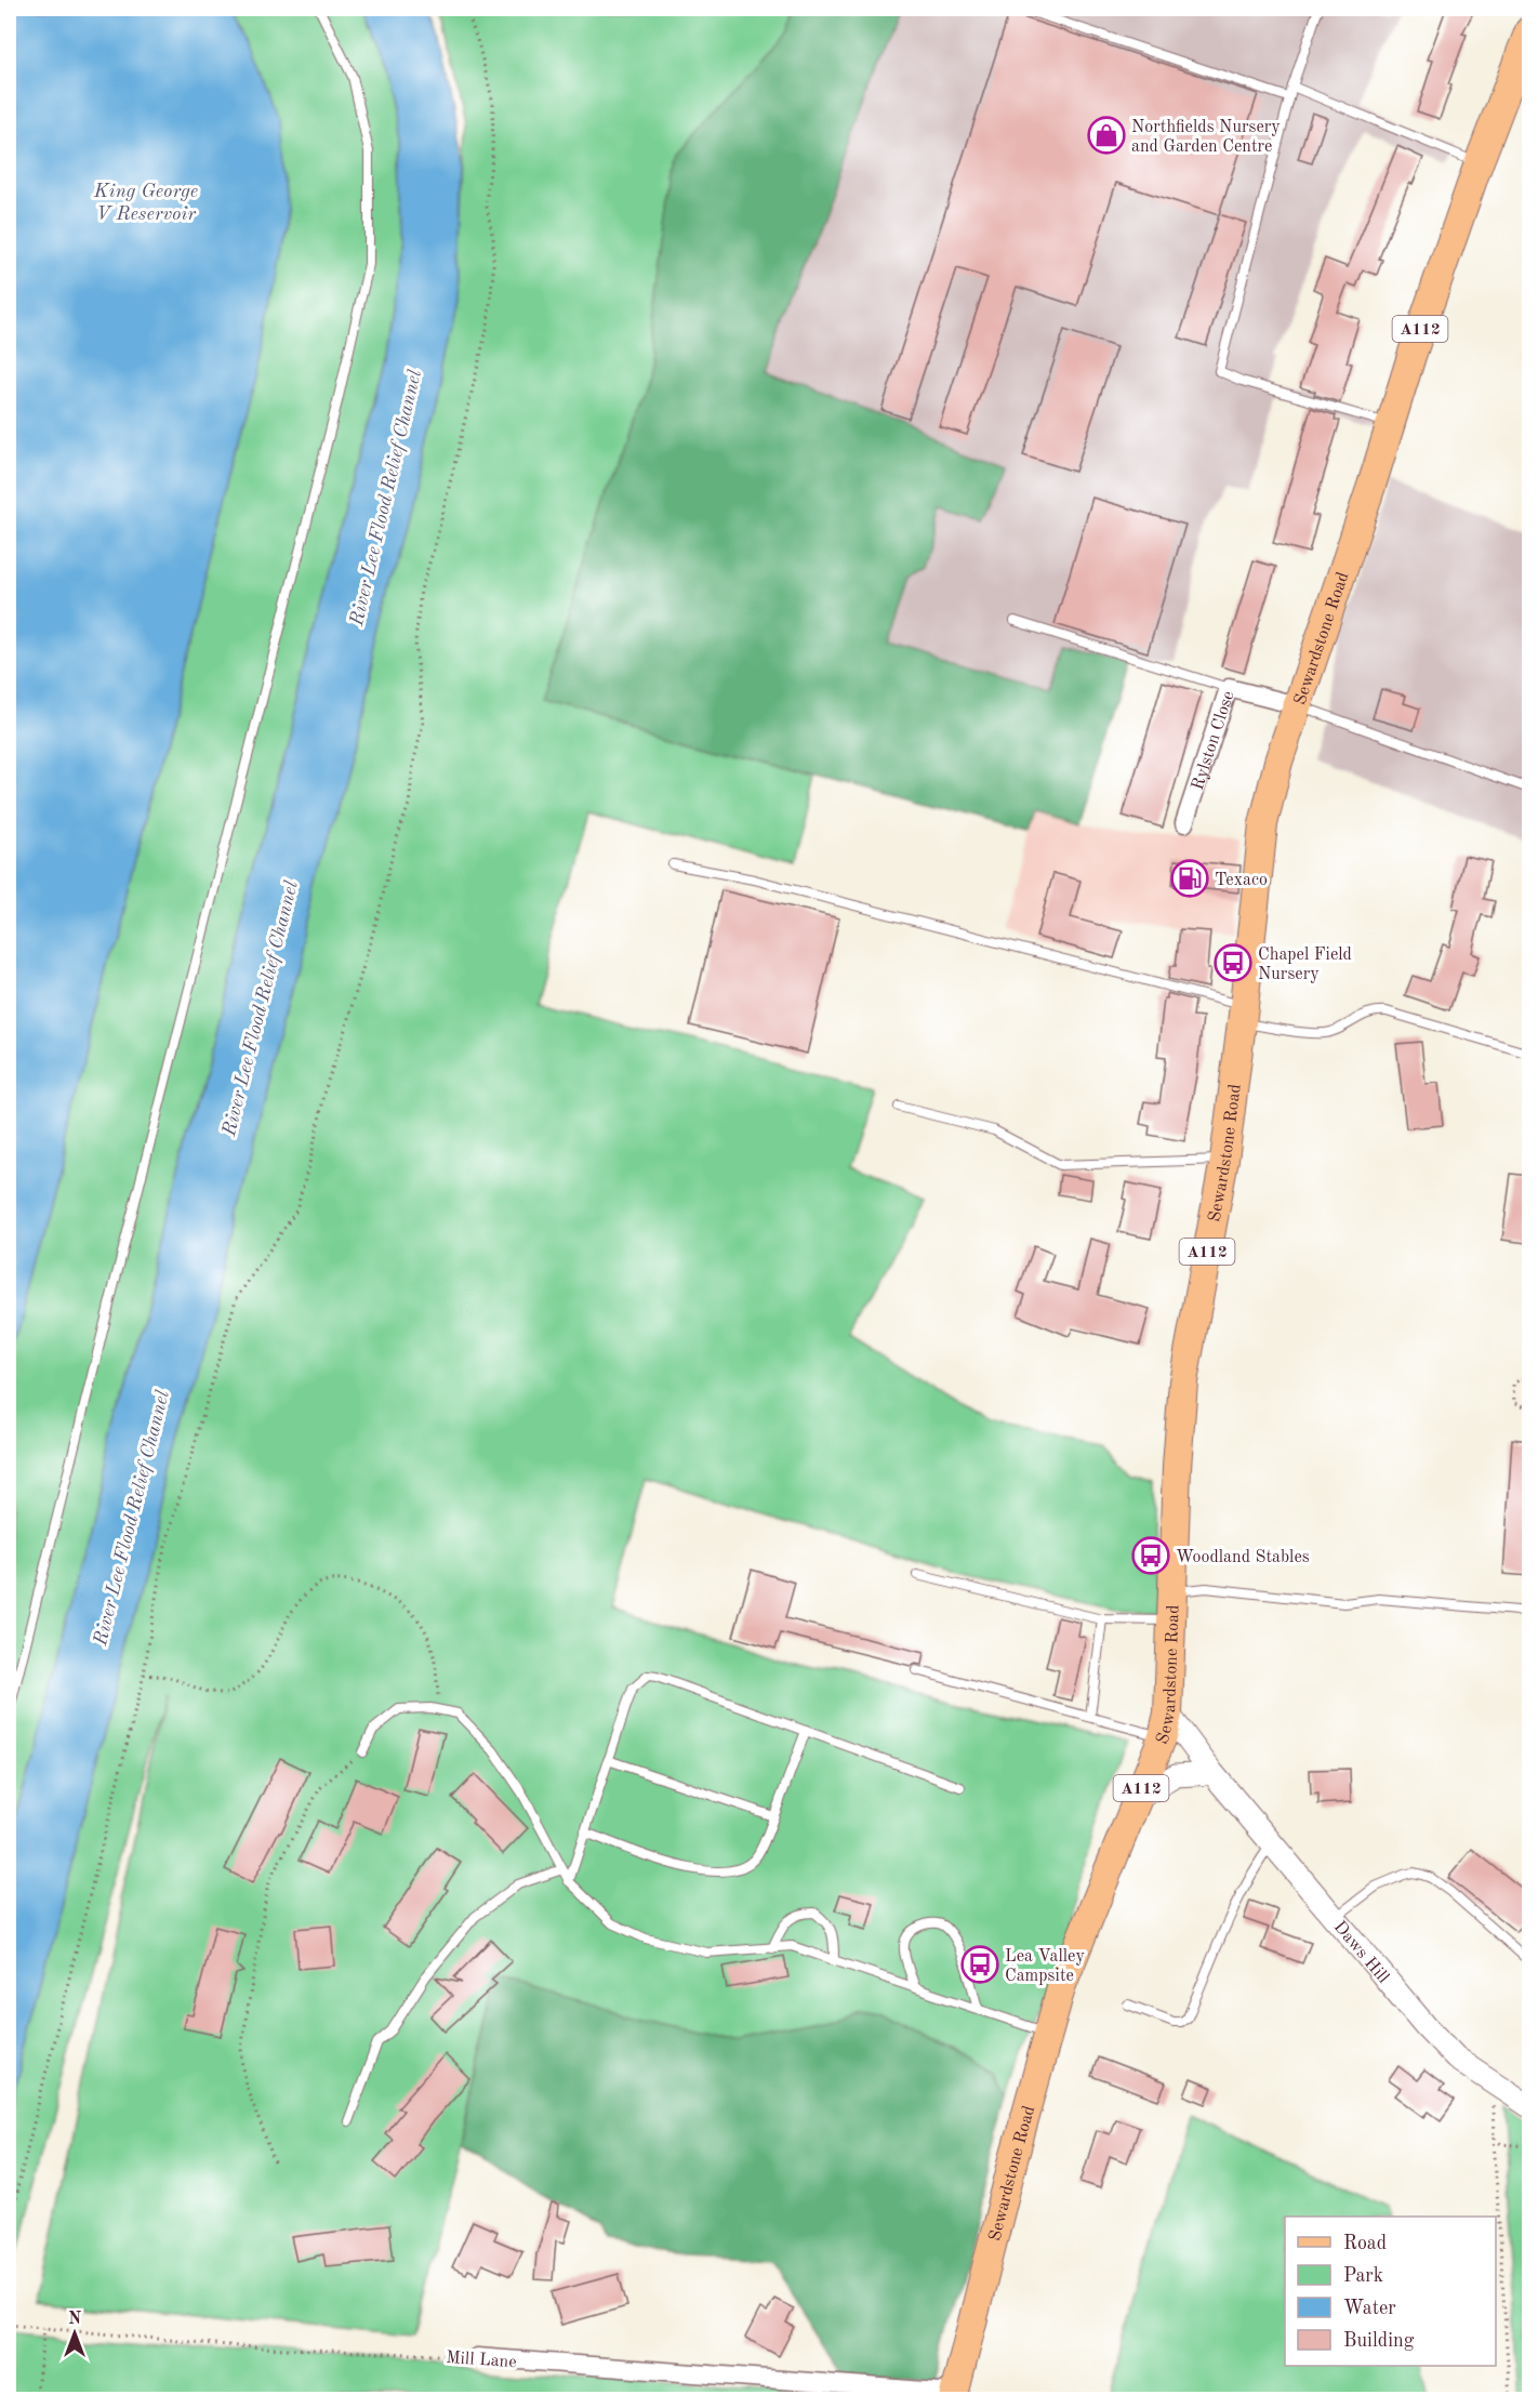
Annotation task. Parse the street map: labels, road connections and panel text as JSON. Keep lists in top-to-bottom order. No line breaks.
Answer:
{"streets":{"main road":["A112","Sewardstone Road"],"street":["Rylston Close","Daws Hill","Mill Lane"]},"crossings":[["Sewardstone Road","Rylston Close"],["Sewardstone Road","Daws Hill"],["Sewardstone Road","Mill Lane"]],"water":["King George V Reservoir","River Lee Flood Relief Channel"],"places":{"shop":["Northfields Nursery and Garden Centre"],"fuel station":["Texaco"],"bus stop":["Chapel Field Nursery","Woodland Stables","Lea Valley Campsite"]},"legend":["Road","Park","Water","Building"],"north":"top"}
